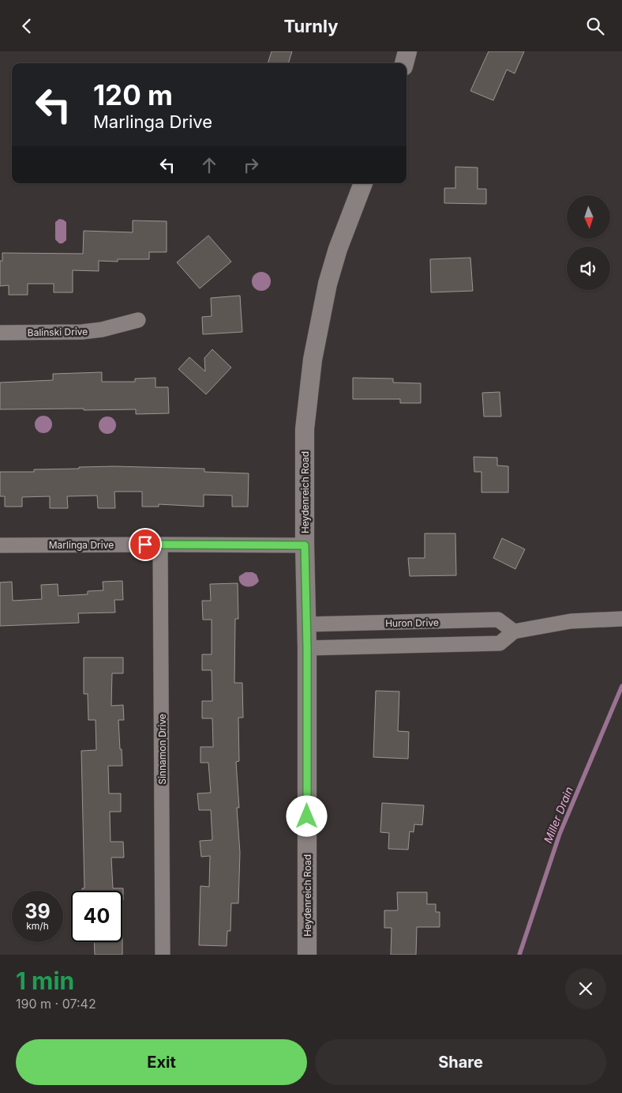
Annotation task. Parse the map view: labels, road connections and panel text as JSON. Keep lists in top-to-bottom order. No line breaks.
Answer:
{"streets":{"street":["Balinski Drive","Heydenreich Road","Marlinga Drive","Huron Drive","Sinnamon Drive"]},"crossings":[["Heydenreich Road","Marlinga Drive"],["Heydenreich Road","Huron Drive"],["Marlinga Drive","Sinnamon Drive"]],"water":["Miller Drain"],"north":"bottom","page":{"header":"Turnly","turn":["120 m","Marlinga Drive"],"speed":"39 km/h","limit":"40","heading":["1 min","190 m · 07:42"],"buttons":["Exit","Share"]}}
